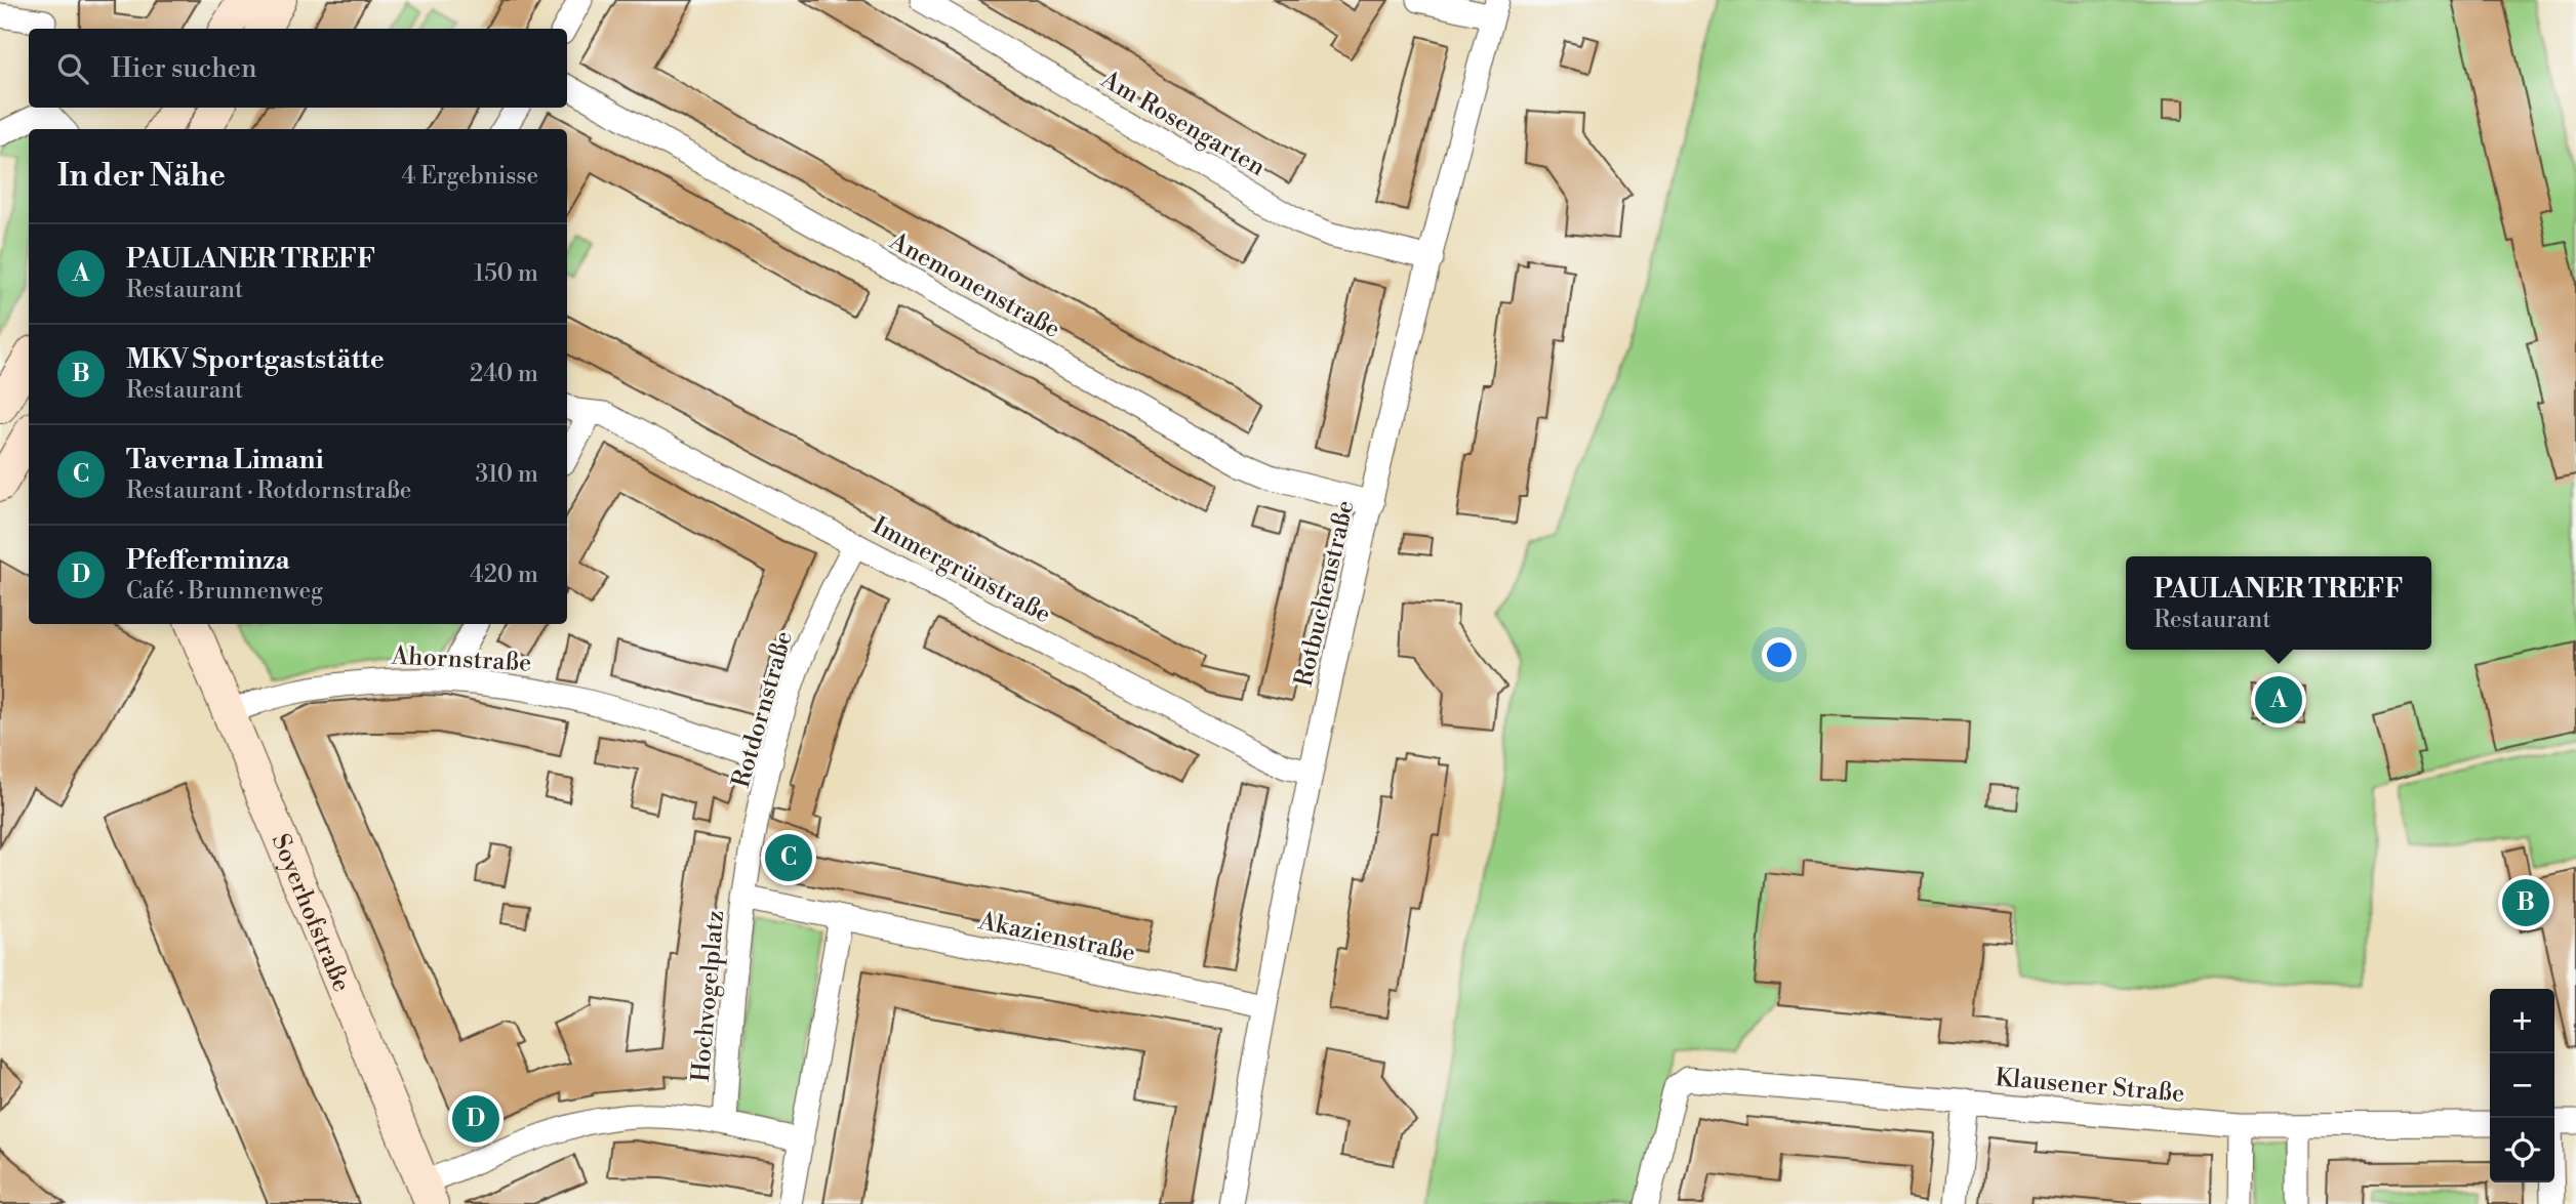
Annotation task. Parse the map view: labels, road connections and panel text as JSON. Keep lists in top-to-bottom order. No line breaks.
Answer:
{"streets":{"main road":["Soyerhofstraße"],"street":["Am Rosengarten","Anemonenstraße","Immergrünstraße","Rotbuchenstraße","Ahornstraße","Rotdornstraße","Akazienstraße","Hochvogelplatz","Klausener Straße"]},"crossings":[["Am Rosengarten","Rotbuchenstraße"],["Anemonenstraße","Rotbuchenstraße"],["Immergrünstraße","Rotbuchenstraße"],["Immergrünstraße","Rotdornstraße"],["Rotbuchenstraße","Akazienstraße"],["Ahornstraße","Rotdornstraße"],["Ahornstraße","Soyerhofstraße"],["Rotdornstraße","Hochvogelplatz"],["Akazienstraße","Hochvogelplatz"]],"page":{"search":"Hier suchen","heading":["In der Nähe","4 Ergebnisse"],"list":[{"mark":"A","name":"PAULANER TREFF","note":"Restaurant","value":"150 m"},{"mark":"B","name":"MKV Sportgaststätte","note":"Restaurant","value":"240 m"},{"mark":"C","name":"Taverna Limani","note":"Restaurant · Rotdornstraße","value":"310 m"},{"mark":"D","name":"Pfefferminza","note":"Café · Brunnenweg","value":"420 m"}],"popup":["PAULANER TREFF","Restaurant"],"pins":["A","C","B","D"],"map_buttons":["+","−"]}}
